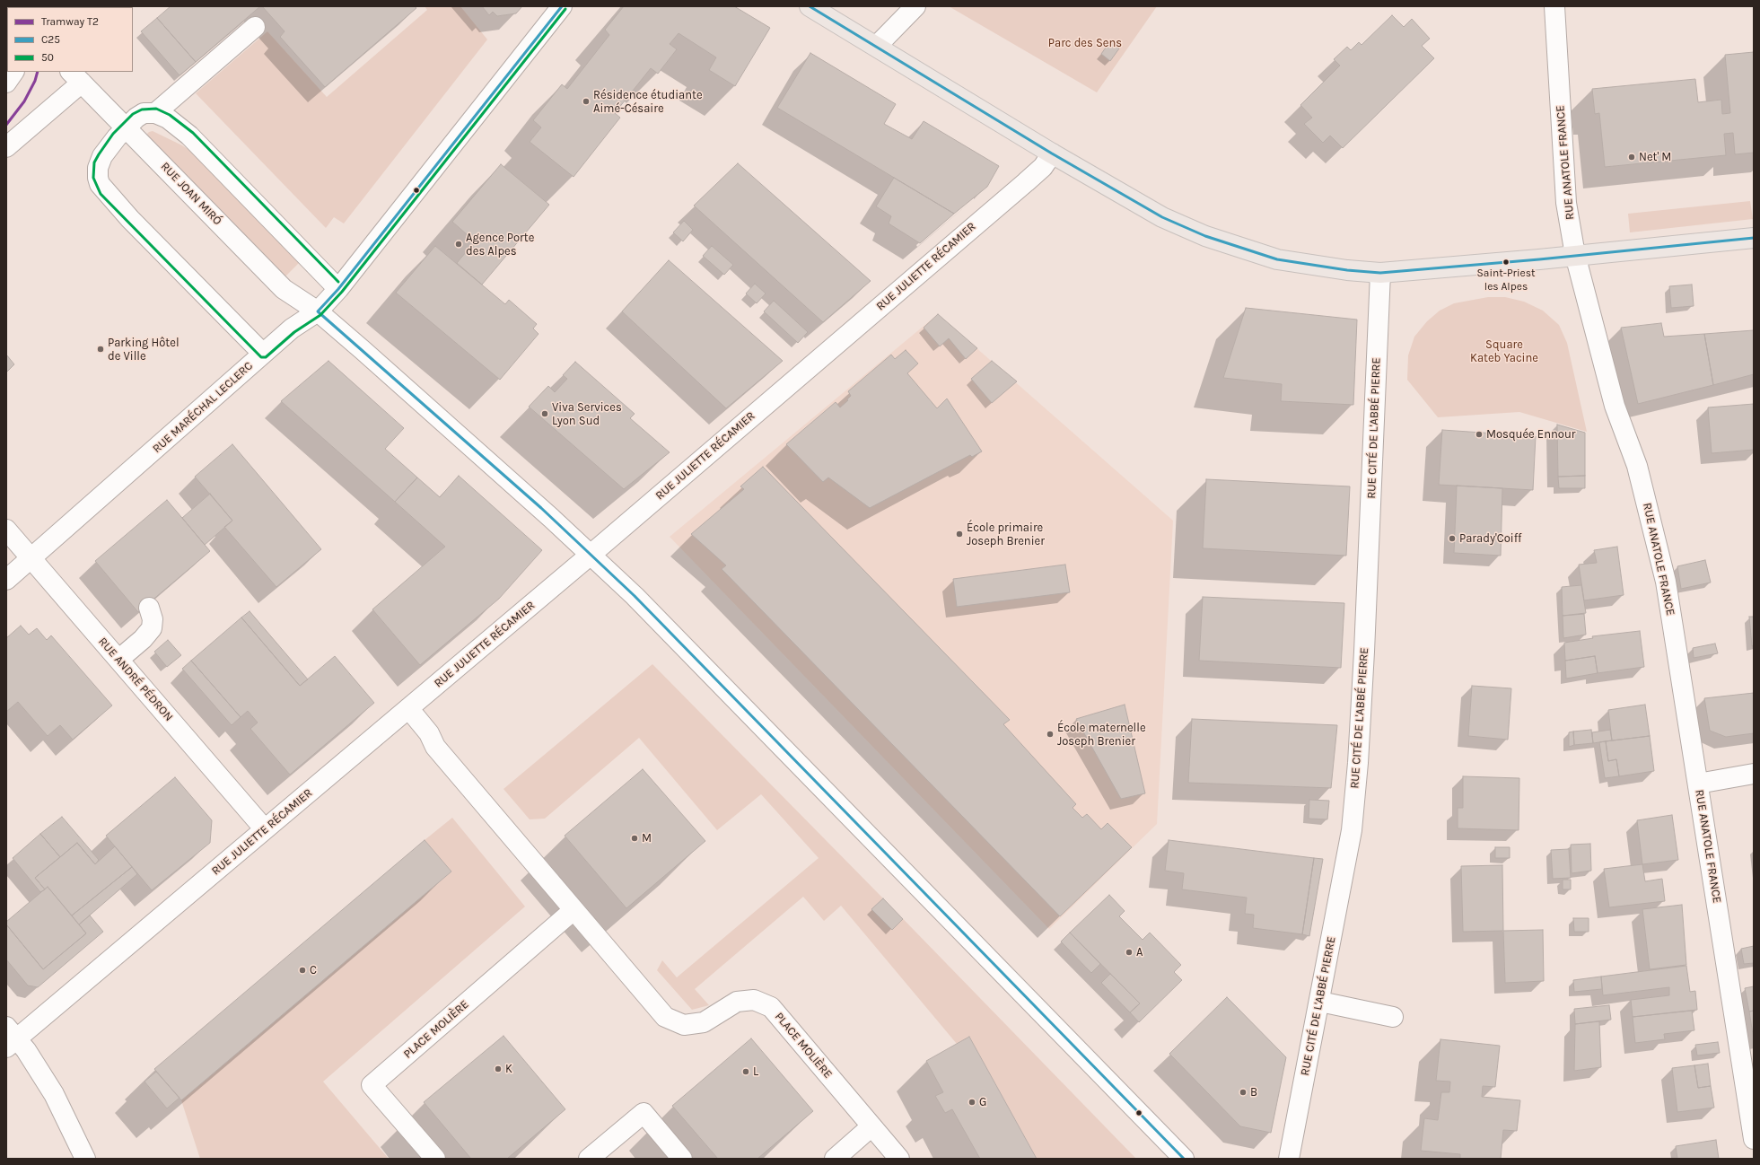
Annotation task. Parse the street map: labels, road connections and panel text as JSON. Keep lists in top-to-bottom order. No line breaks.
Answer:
{"streets":{"street":["RUE ANATOLE FRANCE","RUE JOAN MIRÓ","RUE JULIETTE RÉCAMIER","RUE MARÉCHAL LECLERC","RUE CITÉ DE L'ABBÉ PIERRE","RUE ANDRÉ PÉDRON","PLACE MOLIÈRE"]},"crossings":[["RUE JOAN MIRÓ","RUE JULIETTE RÉCAMIER"],["RUE JOAN MIRÓ","RUE MARÉCHAL LECLERC"],["RUE JULIETTE RÉCAMIER","RUE ANDRÉ PÉDRON"],["RUE JULIETTE RÉCAMIER","PLACE MOLIÈRE"],["RUE MARÉCHAL LECLERC","RUE ANDRÉ PÉDRON"]],"parks":["Parc des Sens","Square Kateb Yacine"],"places":["Résidence étudiante Aimé-Césaire","Net' M","Agence Porte des Alpes","Saint-Priest les Alpes","Parking Hôtel de Ville","Viva Services Lyon Sud","Mosquée Ennour","École primaire Joseph Brenier","Parady'Coiff","École maternelle Joseph Brenier","M","A","C","K","L","B","G"],"lines":["transit line C25","transit line 50","tram line T2"],"legend":["Tramway T2","C25","50"]}
